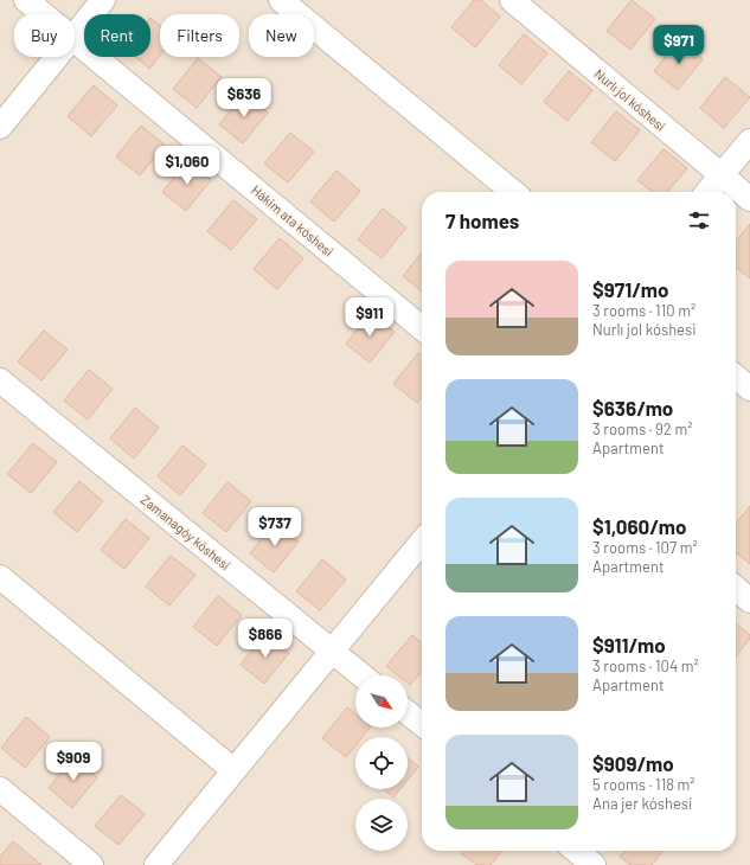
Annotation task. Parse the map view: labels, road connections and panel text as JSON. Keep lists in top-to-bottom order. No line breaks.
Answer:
{"streets":{"street":["Nurlı jol kóshesi","Hákim ata kóshesi","Zamanagóy kóshesi"]},"north":"bottom right","page":{"chip":["Buy","Rent","Filters","New"],"price":["$971","$636","$1,060","$911","$737","$866","$909"],"heading":"7 homes","list":[{"name":"$971/mo","note":"3 rooms · 110 m² · Nurlı jol kóshesi"},{"name":"$636/mo","note":"3 rooms · 92 m² · Apartment"},{"name":"$1,060/mo","note":"3 rooms · 107 m² · Apartment"},{"name":"$911/mo","note":"3 rooms · 104 m² · Apartment"},{"name":"$909/mo","note":"5 rooms · 118 m² · Ana jer kóshesi"}]}}
